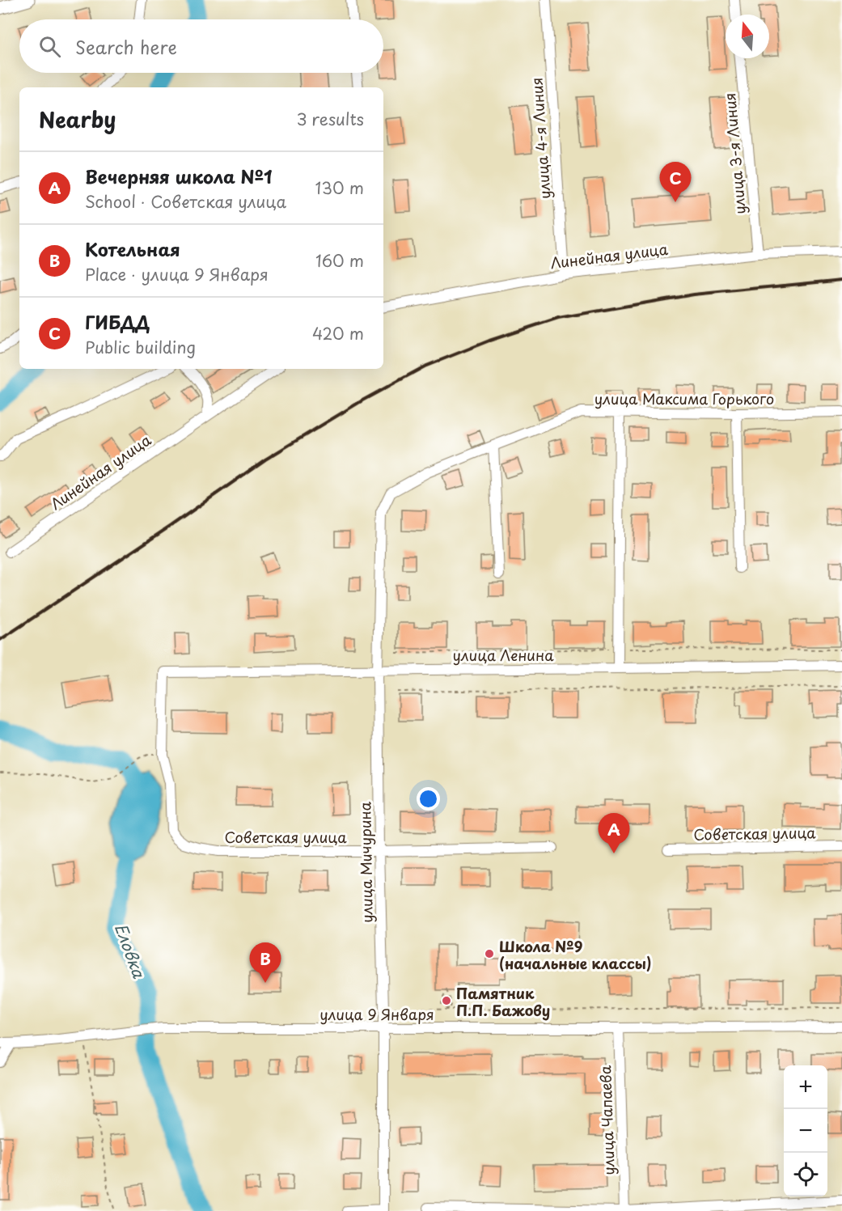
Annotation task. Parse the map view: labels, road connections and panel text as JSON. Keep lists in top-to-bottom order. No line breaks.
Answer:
{"streets":{"street":["улица 4-я Линия","улица 3-я Линия","Линейная улица","улица Максима Горького","улица Ленина","Советская улица","улица Мичурина","улица 9 Января","улица Чапаева"]},"crossings":[["улица 4-я Линия","Линейная улица"],["улица 3-я Линия","Линейная улица"],["улица Максима Горького","улица Мичурина"],["улица Ленина","Советская улица"],["улица Ленина","улица Мичурина"],["Советская улица","улица Мичурина"],["улица Мичурина","улица 9 Января"],["улица 9 Января","улица Чапаева"]],"water":["Еловка"],"places":["Школа №9 (начальные классы)","Памятник П.П. Бажову"],"north":"top","page":{"search":"Search here","heading":["Nearby","3 results"],"list":[{"mark":"A","name":"Вечерняя школа №1","note":"School · Советская улица","value":"130 m"},{"mark":"B","name":"Котельная","note":"Place · улица 9 Января","value":"160 m"},{"mark":"C","name":"ГИБДД","note":"Public building","value":"420 m"}],"pins":["C","A","B"],"map_buttons":["+","−"]}}
